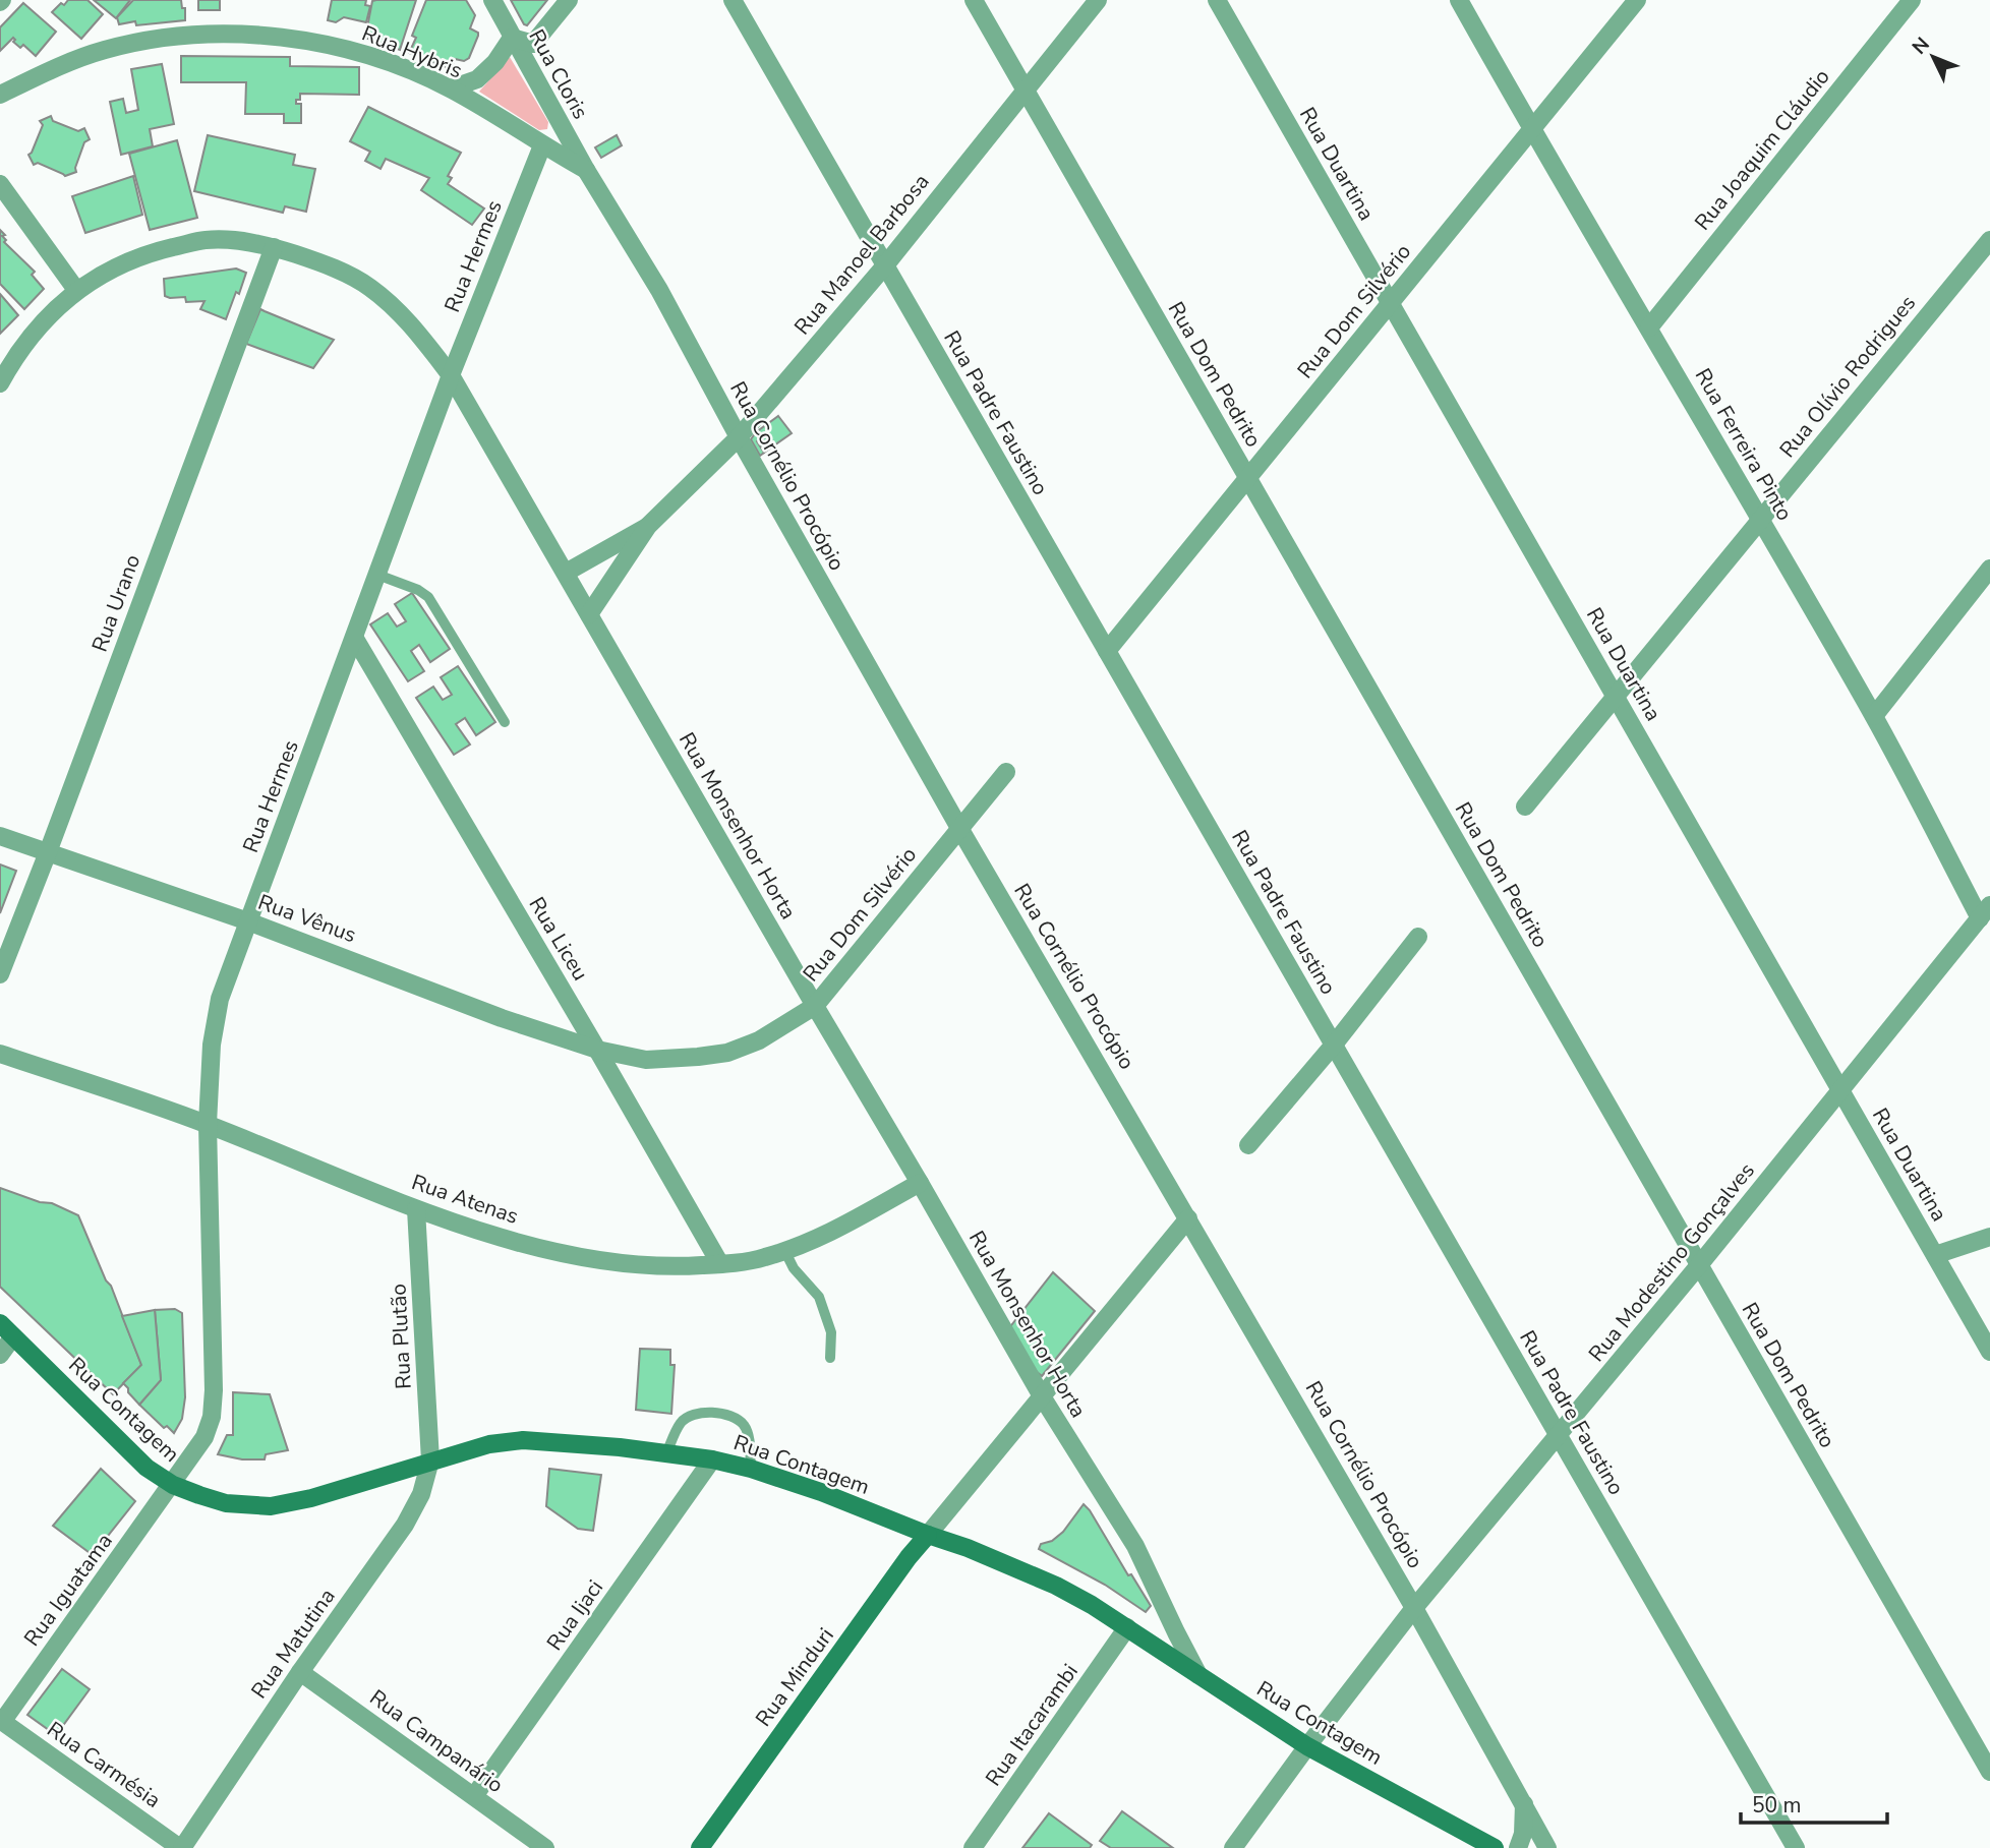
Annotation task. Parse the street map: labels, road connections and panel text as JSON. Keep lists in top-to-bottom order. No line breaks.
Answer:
{"streets":{"street":["Rua Hybris","Rua Cloris","Rua Joaquim Cláudio","Rua Duartina","Rua Manoel Barbosa","Rua Hermes","Rua Dom Silvério","Rua Dom Pedrito","Rua Olívio Rodrigues","Rua Padre Faustino","Rua Ferreira Pinto","Rua Cornélio Procópio","Rua Urano","Rua Monsenhor Horta","Rua Vênus","Rua Liceu","Rua Atenas","Rua Modestino Gonçalves","Rua Plutão","Rua Contagem","Rua Iguatama","Rua Ijaci","Rua Matutina","Rua Minduri","Rua Itacarambi","Rua Campanário","Rua Carmésia"]},"crossings":[["Rua Hybris","Rua Cloris"],["Rua Hybris","Rua Hermes"],["Rua Hybris","Rua Cornélio Procópio"],["Rua Cloris","Rua Cornélio Procópio"],["Rua Joaquim Cláudio","Rua Ferreira Pinto"],["Rua Duartina","Rua Dom Silvério"],["Rua Duartina","Rua Olívio Rodrigues"],["Rua Duartina","Rua Modestino Gonçalves"],["Rua Manoel Barbosa","Rua Dom Pedrito"],["Rua Manoel Barbosa","Rua Padre Faustino"],["Rua Manoel Barbosa","Rua Cornélio Procópio"],["Rua Manoel Barbosa","Rua Monsenhor Horta"],["Rua Hermes","Rua Monsenhor Horta"],["Rua Hermes","Rua Vênus"],["Rua Hermes","Rua Liceu"],["Rua Hermes","Rua Atenas"],["Rua Hermes","Rua Contagem"],["Rua Hermes","Rua Iguatama"],["Rua Dom Silvério","Rua Dom Pedrito"],["Rua Dom Silvério","Rua Padre Faustino"],["Rua Dom Silvério","Rua Ferreira Pinto"],["Rua Dom Silvério","Rua Cornélio Procópio"],["Rua Dom Silvério","Rua Monsenhor Horta"],["Rua Dom Silvério","Rua Vênus"],["Rua Dom Silvério","Rua Liceu"],["Rua Dom Pedrito","Rua Modestino Gonçalves"],["Rua Olívio Rodrigues","Rua Ferreira Pinto"],["Rua Padre Faustino","Rua Modestino Gonçalves"],["Rua Ferreira Pinto","Rua Modestino Gonçalves"],["Rua Cornélio Procópio","Rua Modestino Gonçalves"],["Rua Urano","Rua Monsenhor Horta"],["Rua Urano","Rua Vênus"],["Rua Monsenhor Horta","Rua Atenas"],["Rua Monsenhor Horta","Rua Contagem"],["Rua Vênus","Rua Liceu"],["Rua Liceu","Rua Atenas"],["Rua Atenas","Rua Plutão"],["Rua Modestino Gonçalves","Rua Contagem"],["Rua Plutão","Rua Contagem"],["Rua Plutão","Rua Matutina"],["Rua Contagem","Rua Iguatama"],["Rua Contagem","Rua Ijaci"],["Rua Contagem","Rua Matutina"],["Rua Contagem","Rua Minduri"],["Rua Contagem","Rua Itacarambi"],["Rua Iguatama","Rua Carmésia"],["Rua Ijaci","Rua Campanário"],["Rua Matutina","Rua Campanário"],["Rua Matutina","Rua Carmésia"]],"scale_bar":"50 m","north":"top left"}
